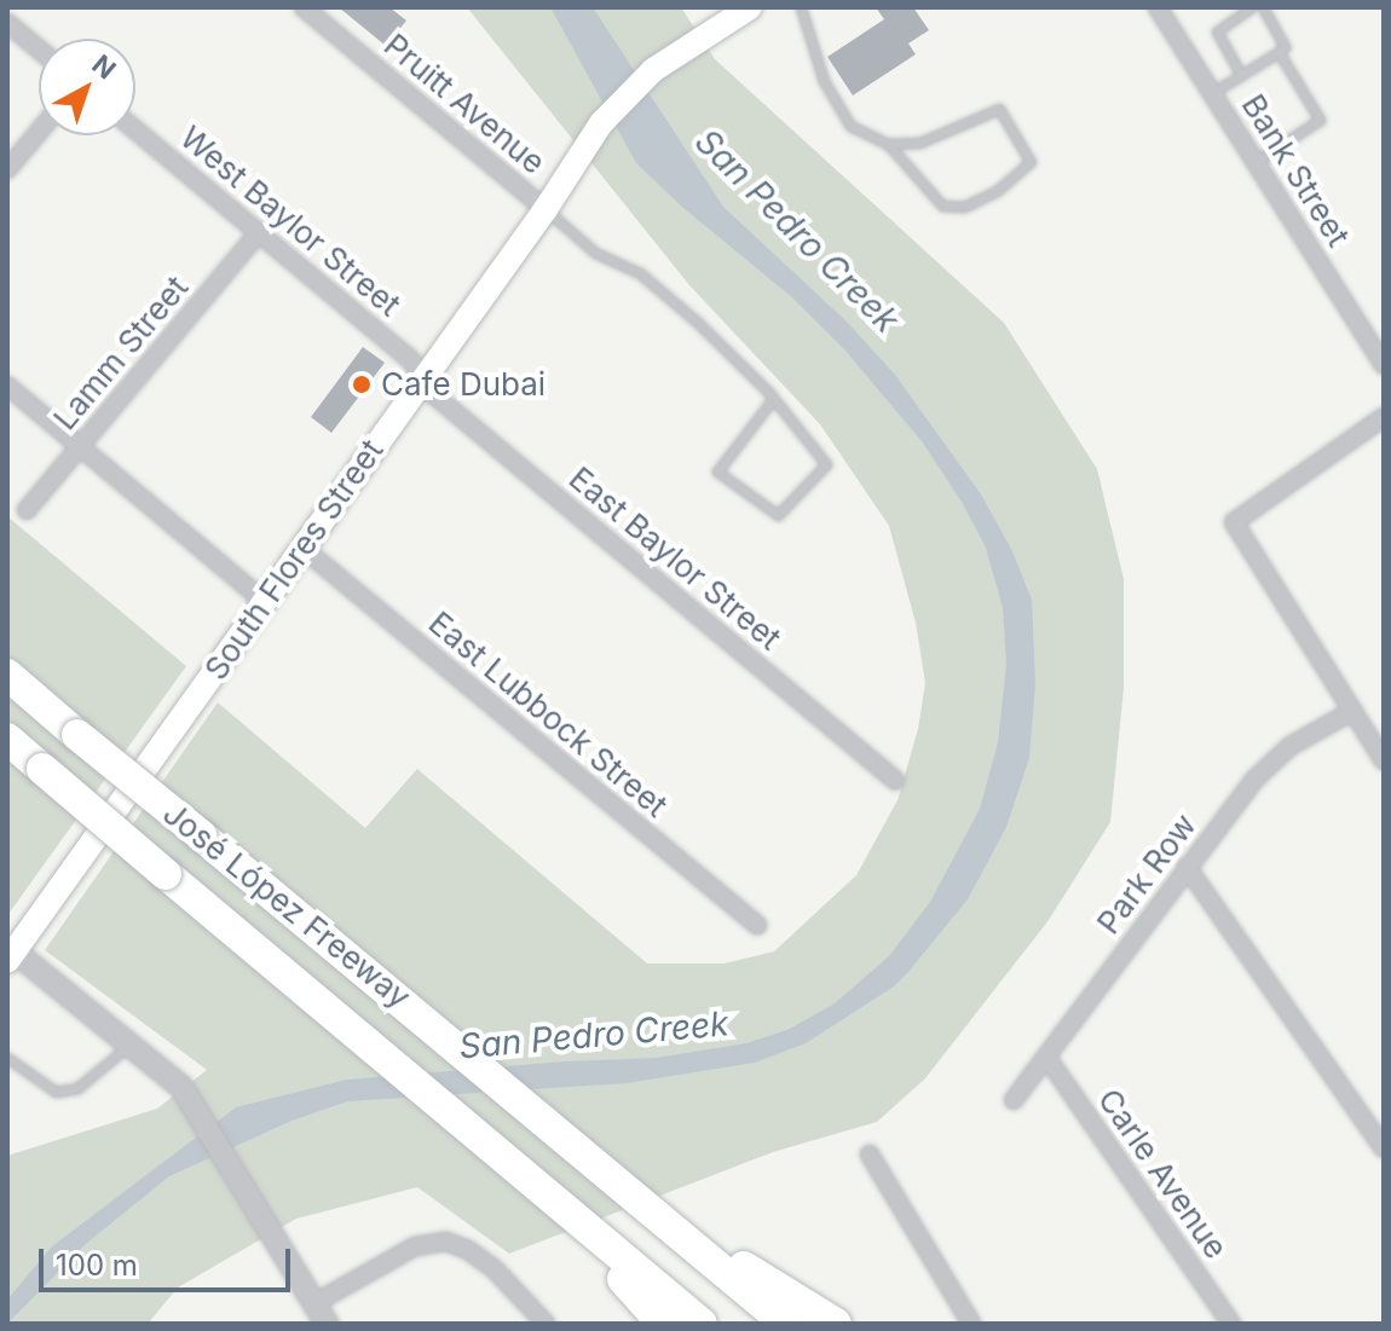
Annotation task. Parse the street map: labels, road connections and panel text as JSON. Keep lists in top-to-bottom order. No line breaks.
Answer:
{"streets":{"highway":["José López Freeway"],"main road":["South Flores Street"],"street":["Pruitt Avenue","Bank Street","West Baylor Street","Lamm Street","East Baylor Street","East Lubbock Street","Park Row","Carle Avenue"]},"crossings":[["Pruitt Avenue","South Flores Street"],["West Baylor Street","Lamm Street"],["West Baylor Street","East Baylor Street"],["West Baylor Street","South Flores Street"],["East Baylor Street","South Flores Street"],["South Flores Street","East Lubbock Street"],["Park Row","Carle Avenue"]],"water":["San Pedro Creek"],"places":["Cafe Dubai"],"scale_bar":"100 m","north":"top right"}
